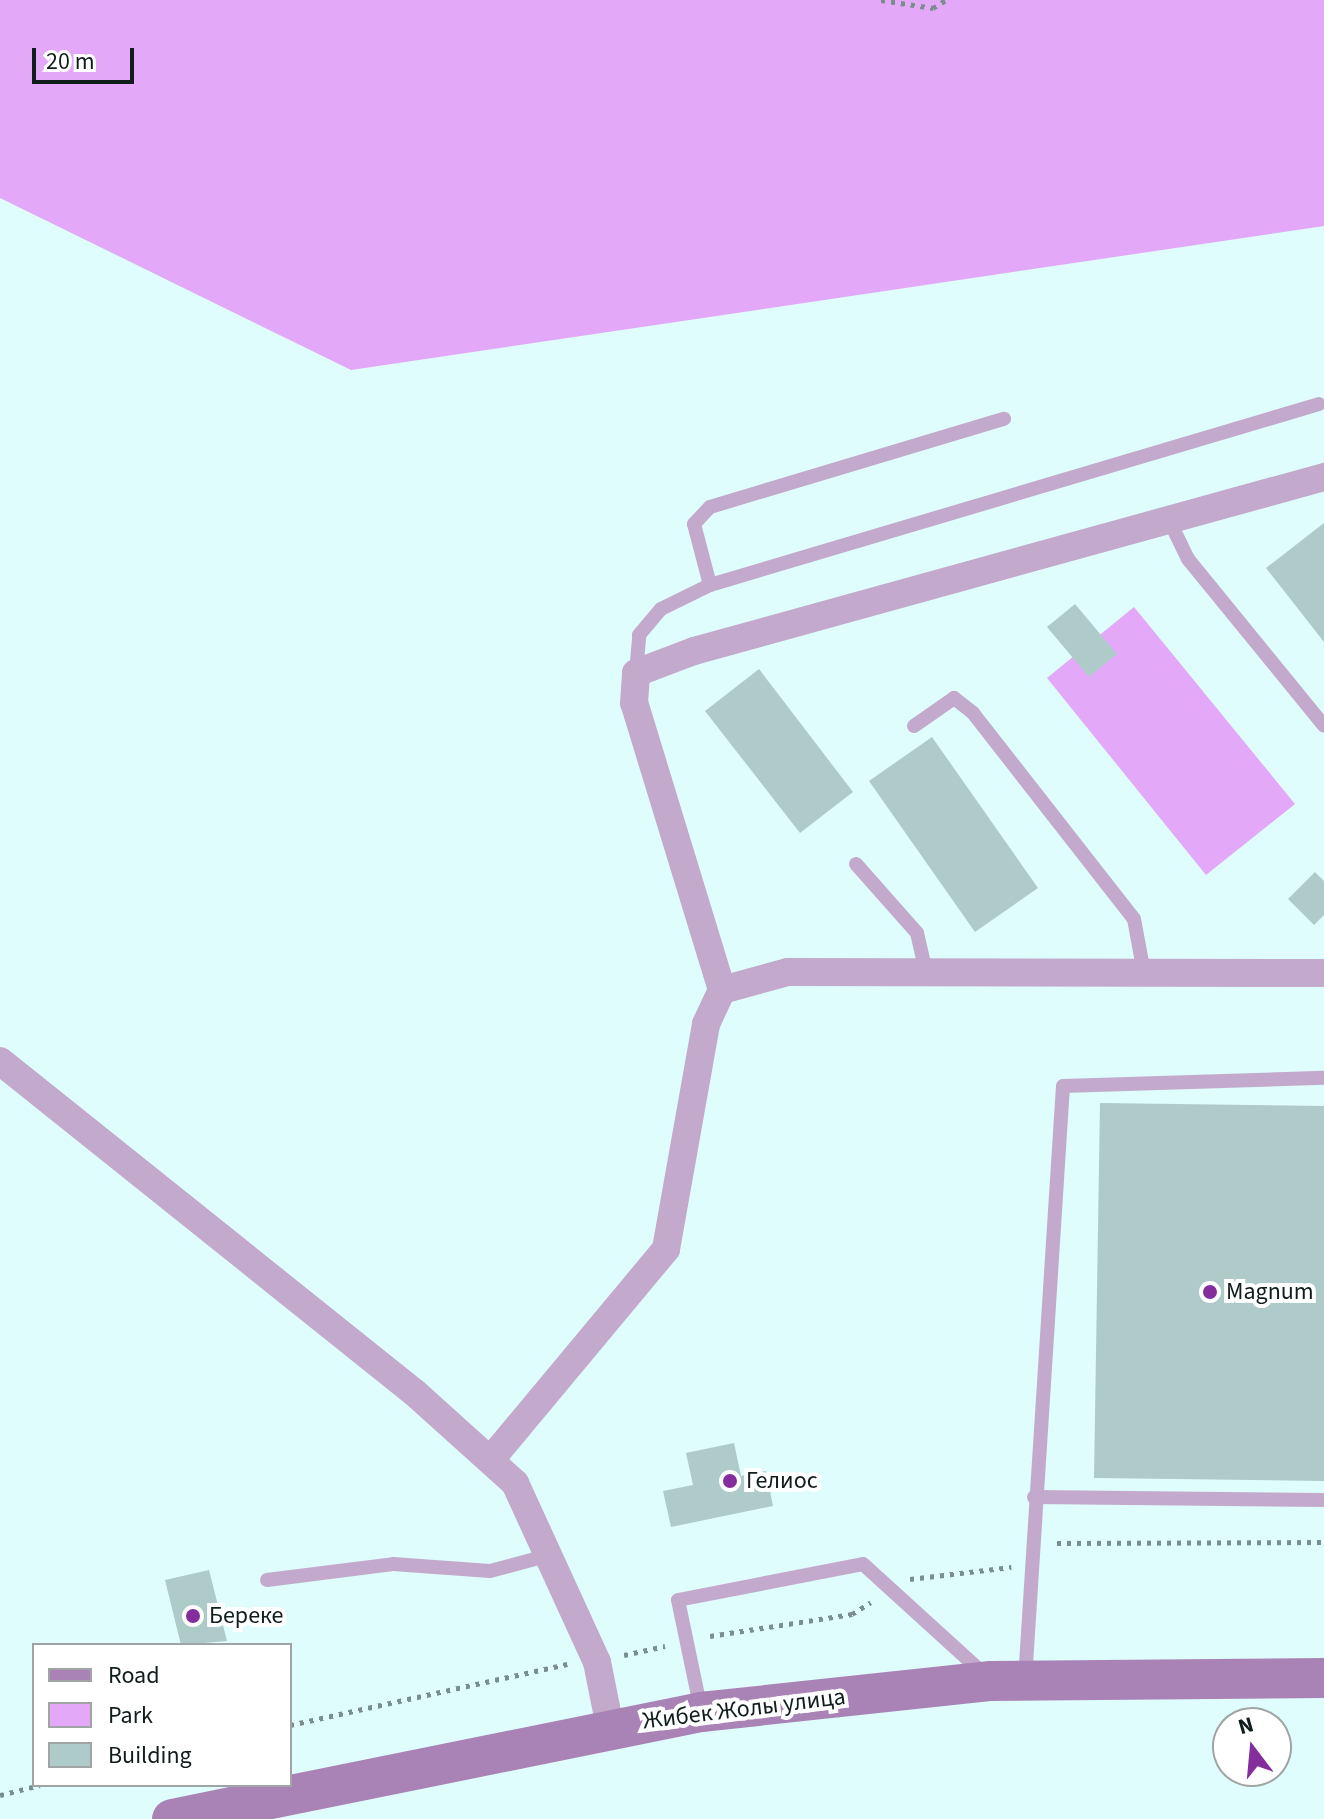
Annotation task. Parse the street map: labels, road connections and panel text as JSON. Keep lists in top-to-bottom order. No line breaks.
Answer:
{"streets":{"main road":["Жибек Жолы улица"]},"places":["Magnum","Гелиос","Береке"],"legend":["Road","Park","Building"],"scale_bar":"20 m","north":"top"}
